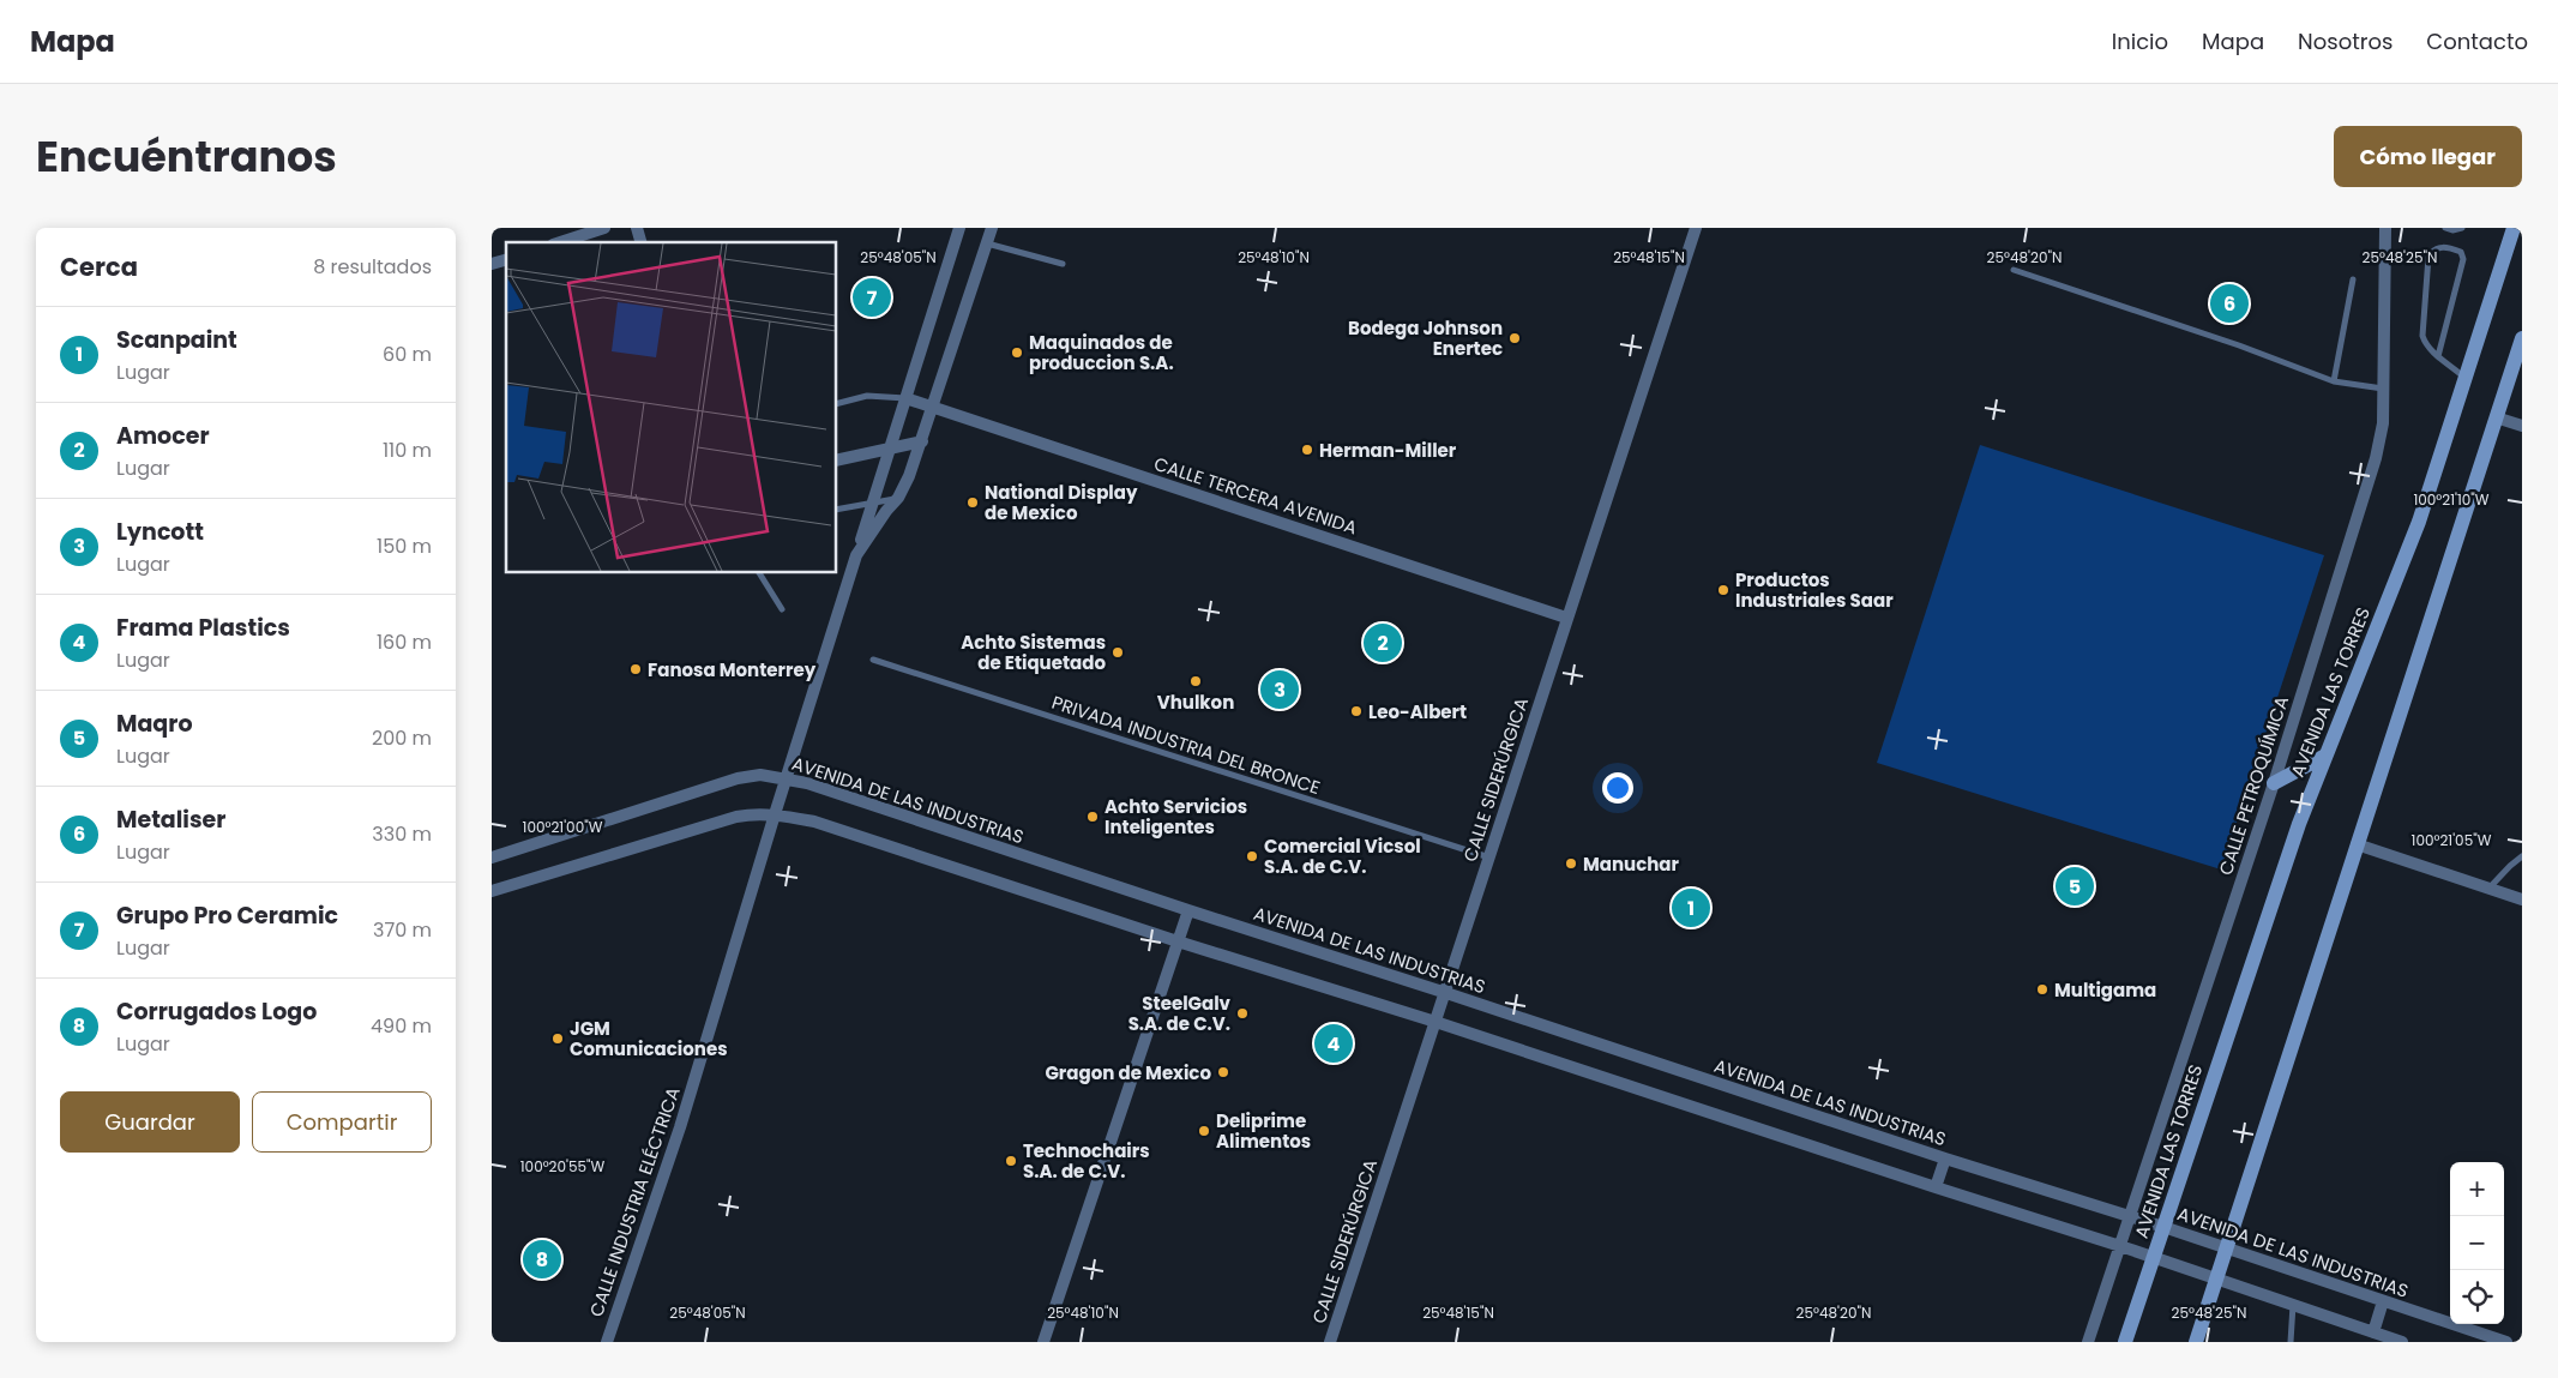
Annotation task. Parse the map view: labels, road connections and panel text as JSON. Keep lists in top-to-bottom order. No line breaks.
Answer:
{"streets":{"main road":["AVENIDA LAS TORRES"],"street":["CALLE TERCERA AVENIDA","CALLE SIDERÚRGICA","CALLE PETROQUÍMICA","AVENIDA DE LAS INDUSTRIAS","CALLE INDUSTRIA ELÉCTRICA"],"lane":["PRIVADA INDUSTRIA DEL BRONCE"]},"crossings":[["CALLE TERCERA AVENIDA","CALLE SIDERÚRGICA"],["CALLE TERCERA AVENIDA","CALLE INDUSTRIA ELÉCTRICA"],["AVENIDA LAS TORRES","AVENIDA DE LAS INDUSTRIAS"],["PRIVADA INDUSTRIA DEL BRONCE","CALLE SIDERÚRGICA"],["CALLE SIDERÚRGICA","AVENIDA DE LAS INDUSTRIAS"],["CALLE PETROQUÍMICA","AVENIDA DE LAS INDUSTRIAS"],["AVENIDA DE LAS INDUSTRIAS","CALLE INDUSTRIA ELÉCTRICA"]],"places":["Bodega Johnson Enertec","Maquinados de produccion S.A.","Herman-Miller","National Display de Mexico","Productos Industriales Saar","Achto Sistemas de Etiquetado","Fanosa Monterrey","Vhulkon","Leo-Albert","Achto Servicios Inteligentes","Comercial Vicsol S.A. de C.V.","Manuchar","Multigama","SteelGalv S.A. de C.V.","JGM Comunicaciones","Gragon de Mexico","Deliprime Alimentos","Technochairs S.A. de C.V."],"page":{"header":"Mapa","nav":["Inicio","Mapa","Nosotros","Contacto"],"title":"Encuéntranos","buttons":["Cómo llegar",["Guardar","Compartir"]],"heading":["Cerca","8 resultados"],"pins":["7","6","2","3","5","1","4","8"],"list":[{"mark":"1","name":"Scanpaint","note":"Lugar","value":"60 m"},{"mark":"2","name":"Amocer","note":"Lugar","value":"110 m"},{"mark":"3","name":"Lyncott","note":"Lugar","value":"150 m"},{"mark":"4","name":"Frama Plastics","note":"Lugar","value":"160 m"},{"mark":"5","name":"Maqro","note":"Lugar","value":"200 m"},{"mark":"6","name":"Metaliser","note":"Lugar","value":"330 m"},{"mark":"7","name":"Grupo Pro Ceramic","note":"Lugar","value":"370 m"},{"mark":"8","name":"Corrugados Logo","note":"Lugar","value":"490 m"}],"map_buttons":["+","−"]},"coordinates":["25°48'05\"N","25°48'10\"N","25°48'15\"N","25°48'20\"N","25°48'25\"N","100°21'10\"W","100°21'00\"W","100°21'05\"W","100°20'55\"W"]}
